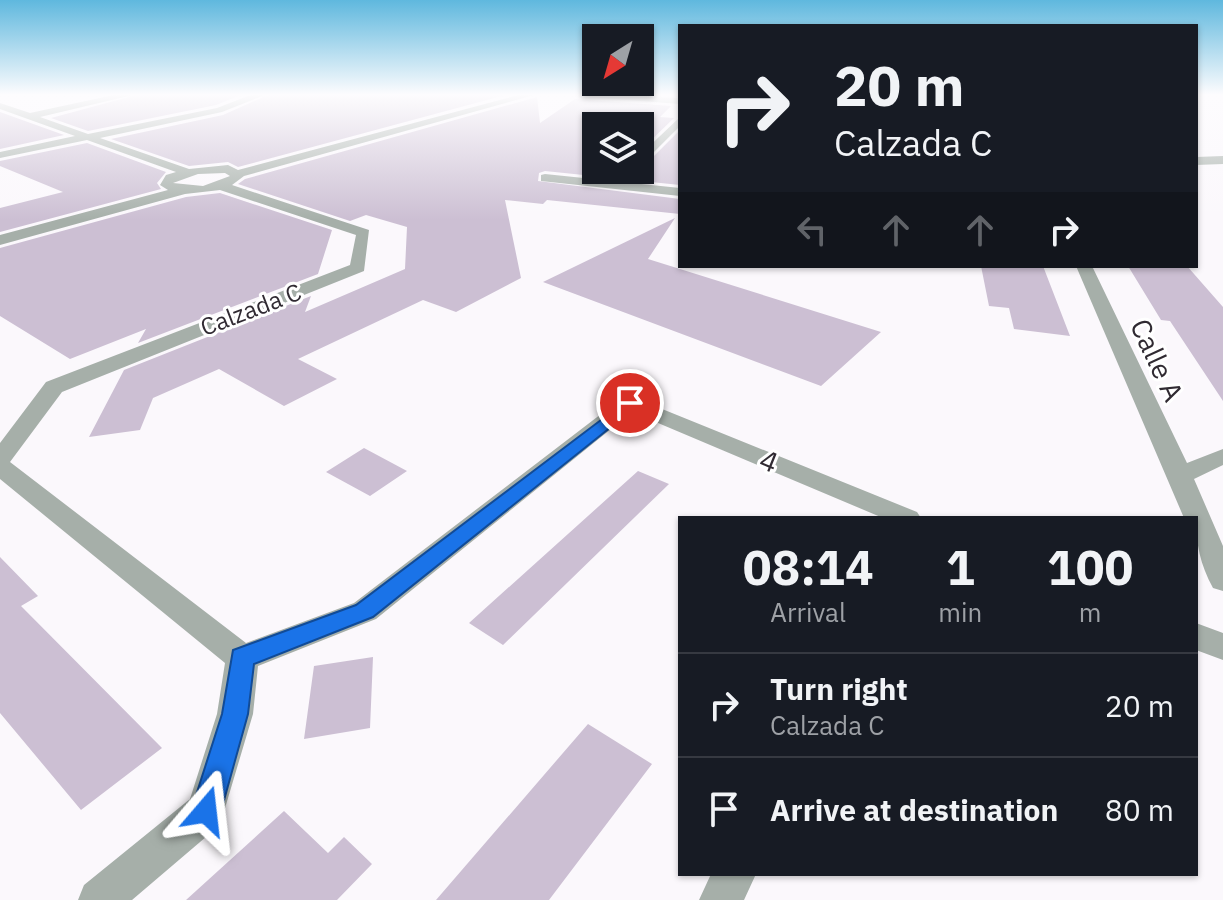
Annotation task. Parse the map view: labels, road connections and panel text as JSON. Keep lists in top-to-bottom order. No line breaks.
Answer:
{"streets":{"street":["Calzada C","Calle A","4"]},"north":"bottom left","page":{"turn":["20 m","Calzada C"],"eta":["08:14","Arrival","1","min","100","m"],"list":[{"name":"Turn right","note":"Calzada C","value":"20 m"},{"name":"Arrive at destination","value":"80 m"}]}}
